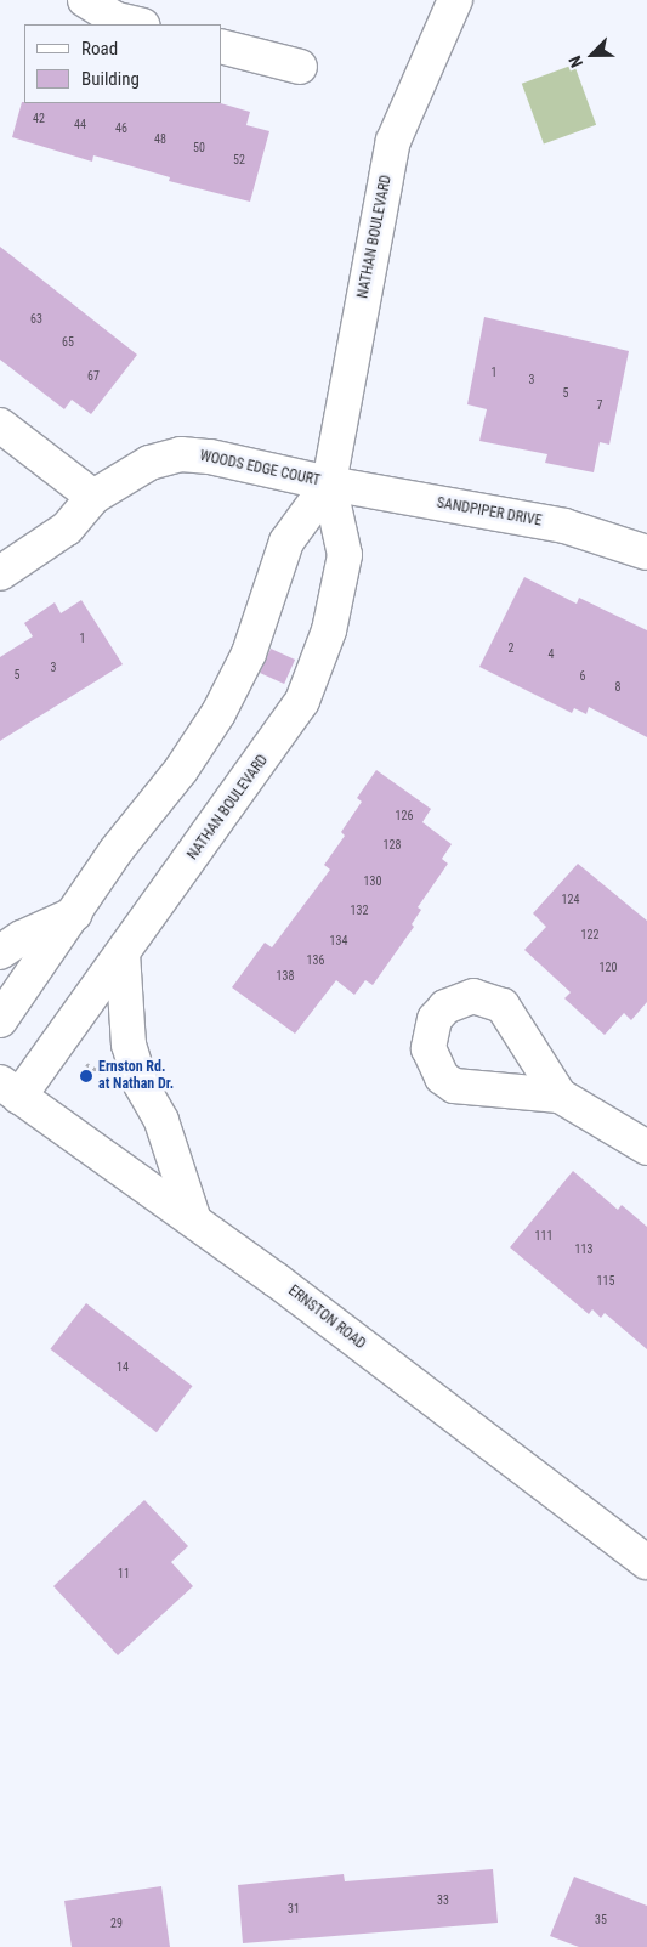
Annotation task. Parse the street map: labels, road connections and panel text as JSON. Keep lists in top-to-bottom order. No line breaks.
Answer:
{"streets":{"street":["NATHAN BOULEVARD","WOODS EDGE COURT","SANDPIPER DRIVE","ERNSTON ROAD"]},"crossings":[["NATHAN BOULEVARD","WOODS EDGE COURT"],["NATHAN BOULEVARD","SANDPIPER DRIVE"],["NATHAN BOULEVARD","ERNSTON ROAD"],["WOODS EDGE COURT","SANDPIPER DRIVE"]],"places":["Ernston Rd. at Nathan Dr."],"house_numbers":["42","44","46","48","50","52","63","65","1","67","3","5","7","1","2","4","3","5","6","8","126","128","130","124","132","122","134","136","120","138","111","113","115","14","11","33","31","35","29"],"legend":["Road","Building"],"north":"bottom left"}
